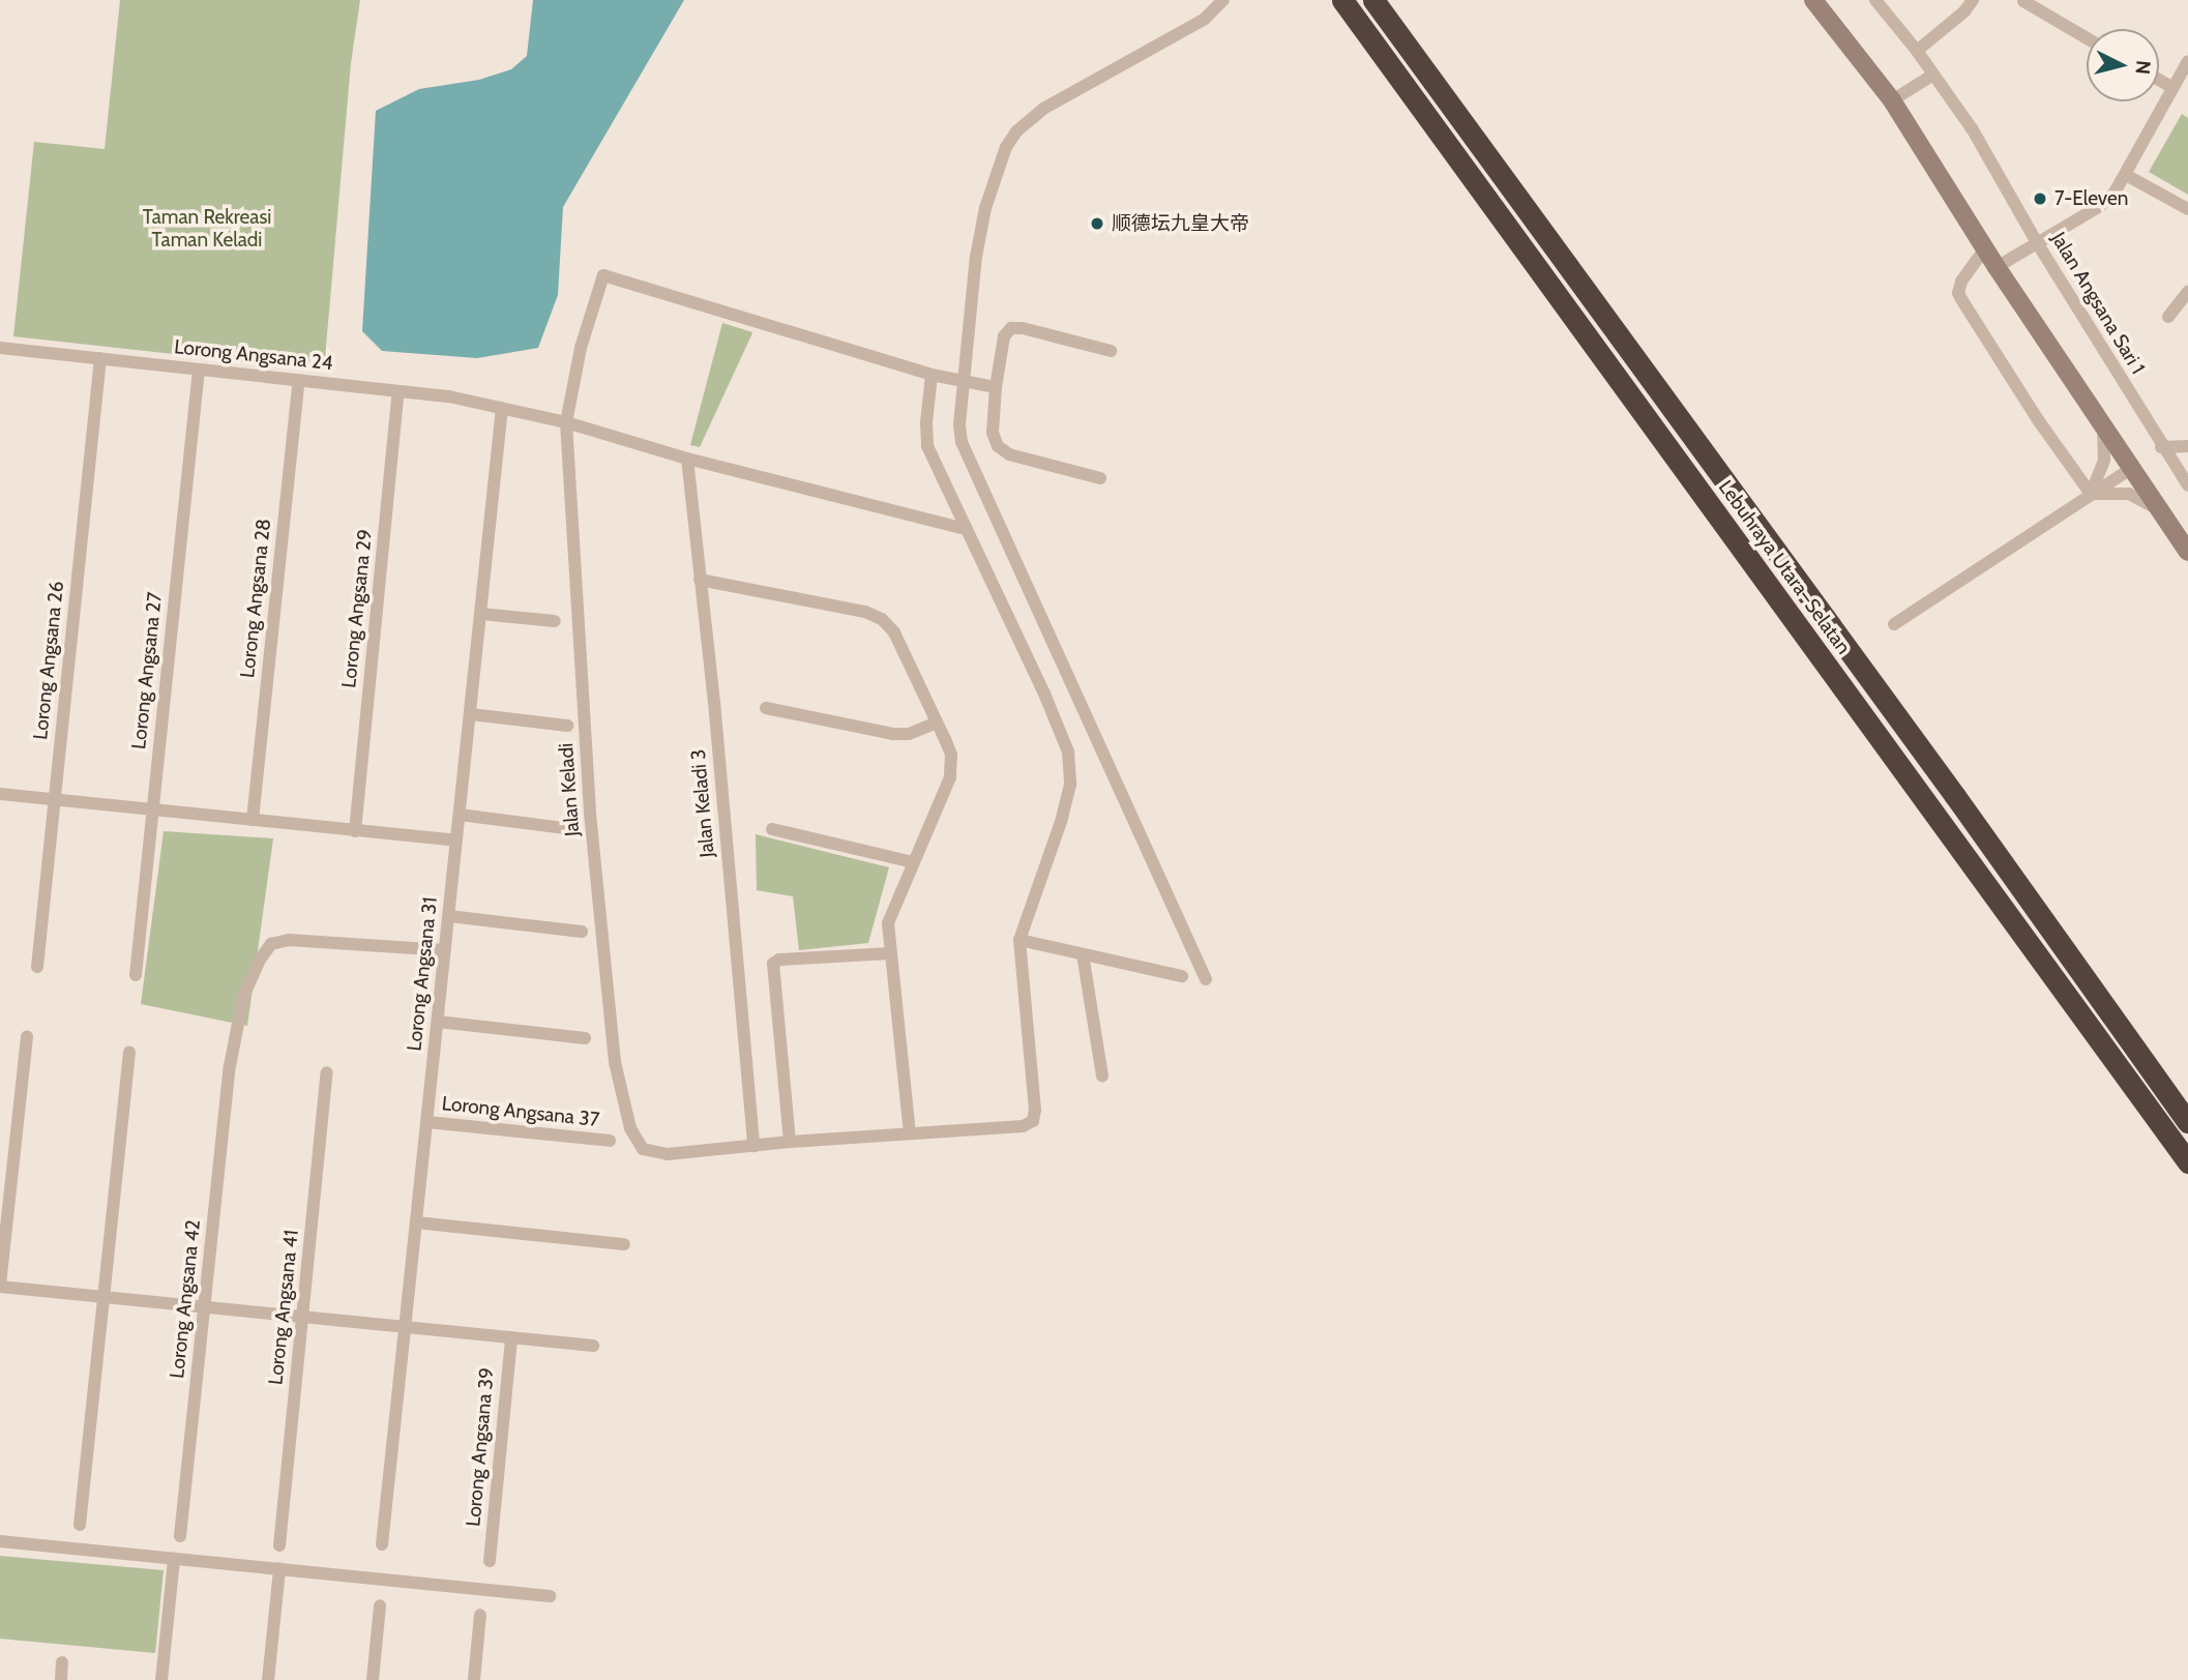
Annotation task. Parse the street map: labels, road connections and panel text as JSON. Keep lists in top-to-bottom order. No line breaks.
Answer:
{"streets":{"highway":["Lebuhraya Utara–Selatan"],"street":["Jalan Angsana Sari 1","Lorong Angsana 24","Lorong Angsana 28","Lorong Angsana 29","Lorong Angsana 26","Lorong Angsana 27","Jalan Keladi","Jalan Keladi 3","Lorong Angsana 31","Lorong Angsana 37","Lorong Angsana 42","Lorong Angsana 41","Lorong Angsana 39"]},"crossings":[["Lorong Angsana 24","Lorong Angsana 28"],["Lorong Angsana 24","Lorong Angsana 29"],["Lorong Angsana 24","Lorong Angsana 26"],["Lorong Angsana 24","Lorong Angsana 27"],["Lorong Angsana 24","Jalan Keladi"],["Lorong Angsana 24","Jalan Keladi 3"],["Lorong Angsana 24","Lorong Angsana 31"],["Jalan Keladi","Jalan Keladi 3"],["Lorong Angsana 31","Lorong Angsana 37"],["Lorong Angsana 31","Lorong Angsana 42"]],"parks":["Taman Rekreasi Taman Keladi"],"places":["7-Eleven","顺德坛九皇大帝"],"north":"right"}
